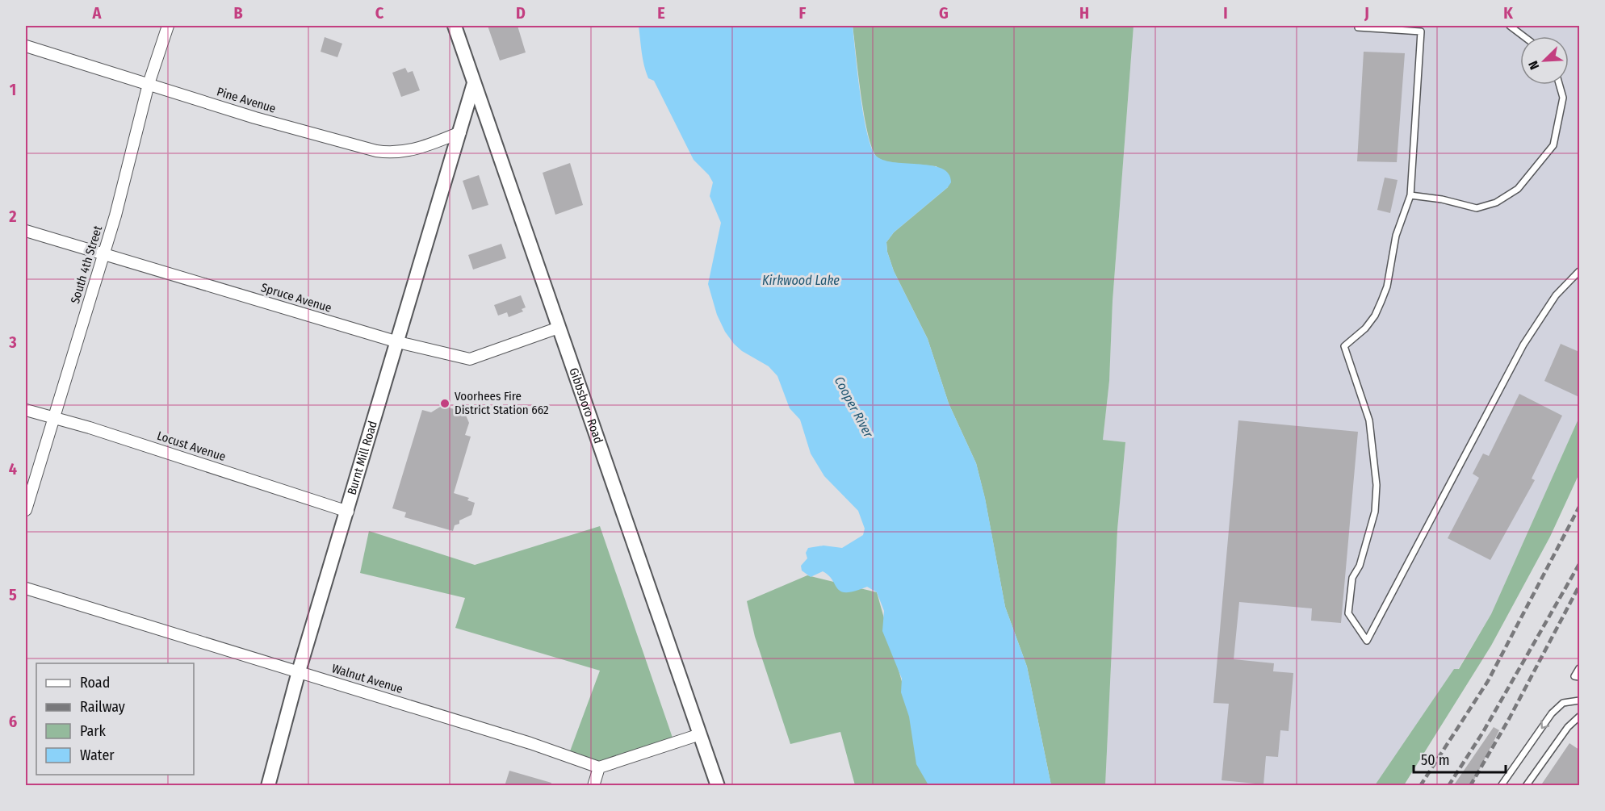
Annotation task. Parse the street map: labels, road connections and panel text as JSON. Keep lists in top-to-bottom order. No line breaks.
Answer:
{"streets":{"street":["Pine Avenue","South 4th Street","Spruce Avenue","Gibbsboro Road","Locust Avenue","Burnt Mill Road","Walnut Avenue"]},"crossings":[["Pine Avenue","South 4th Street"],["Pine Avenue","Burnt Mill Road"],["South 4th Street","Spruce Avenue"],["South 4th Street","Locust Avenue"],["Spruce Avenue","Gibbsboro Road"],["Spruce Avenue","Burnt Mill Road"],["Gibbsboro Road","Burnt Mill Road"],["Locust Avenue","Burnt Mill Road"],["Burnt Mill Road","Walnut Avenue"]],"water":["Kirkwood Lake","Cooper River"],"places":["Voorhees Fire District Station 662"],"legend":["Road","Railway","Park","Water"],"scale_bar":"50 m","north":"bottom left","grid":{"columns":["A","B","C","D","E","F","G","H","I","J","K"],"rows":["1","2","3","4","5","6"]}}
